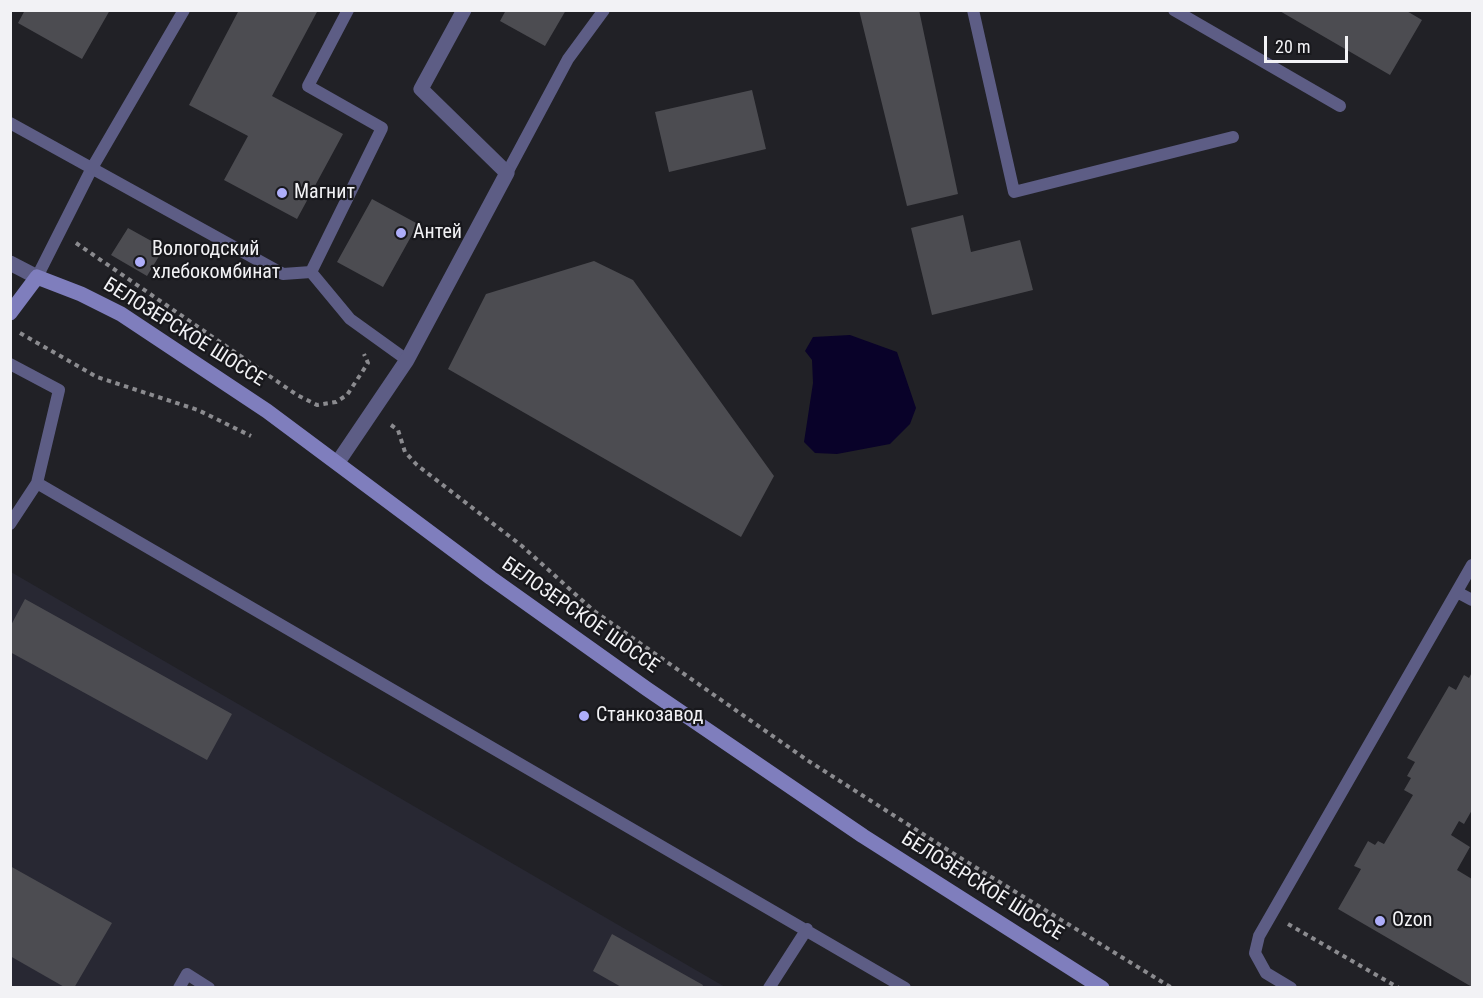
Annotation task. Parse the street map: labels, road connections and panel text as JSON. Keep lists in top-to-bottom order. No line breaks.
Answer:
{"streets":{"main road":["БЕЛОЗЕРСКОЕ ШОССЕ"]},"places":["Магнит","Антей","Вологодский хлебокомбинат","Станкозавод","Ozon"],"scale_bar":"20 m"}
